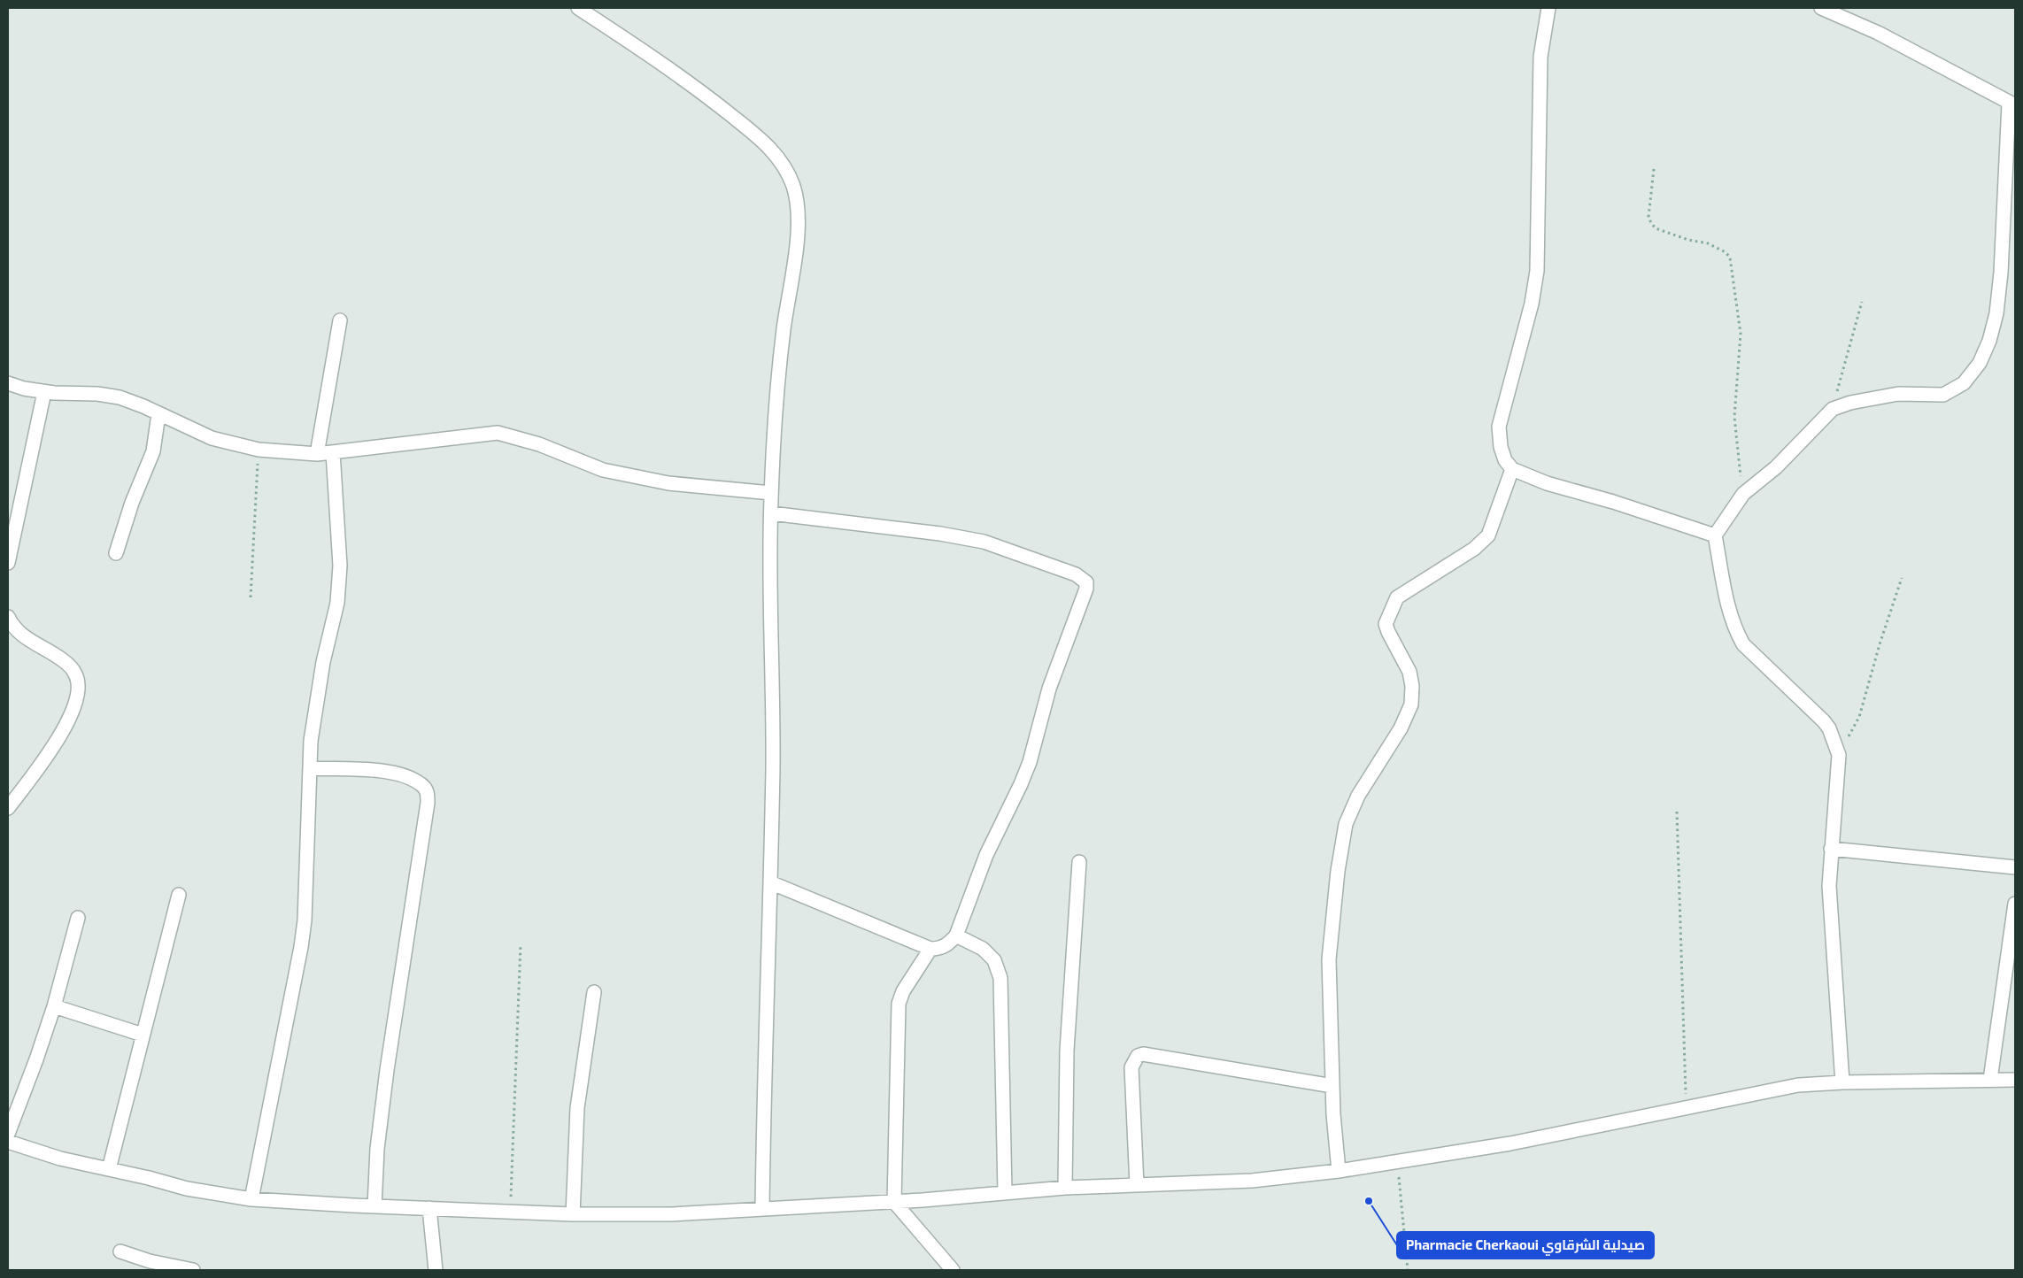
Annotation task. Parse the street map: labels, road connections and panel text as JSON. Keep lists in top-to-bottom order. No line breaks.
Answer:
{"places":["Pharmacie Cherkaoui صيدلية الشرقاوي"]}
